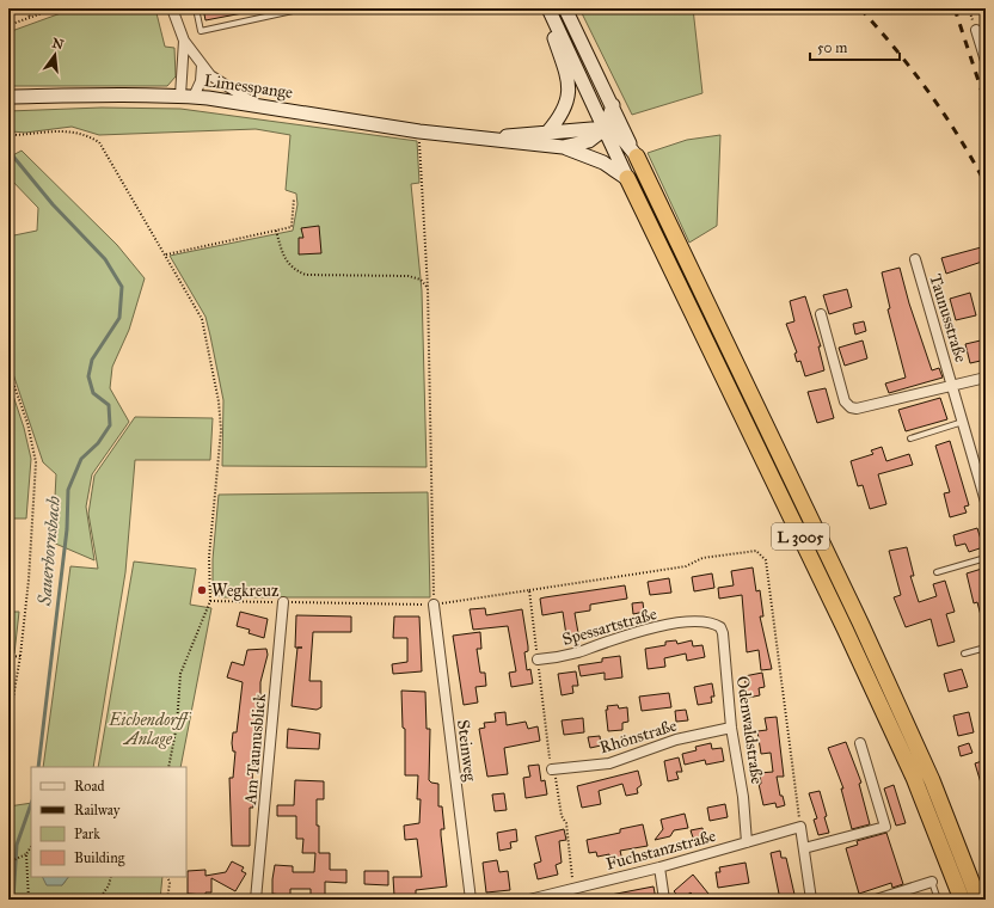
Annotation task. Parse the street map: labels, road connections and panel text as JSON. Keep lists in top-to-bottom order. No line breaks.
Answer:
{"streets":{"highway":["L 3005"],"main road":["Limesspange"],"street":["Taunusstraße","Spessartstraße","Odenwaldstraße","Rhönstraße","Am Taunusblick","Steinweg","Fuchstanzstraße"]},"crossings":[["Spessartstraße","Odenwaldstraße"],["Odenwaldstraße","Rhönstraße"],["Odenwaldstraße","Fuchstanzstraße"]],"water":["Sauerbornsbach"],"parks":["Eichendorff Anlage"],"places":["Wegkreuz"],"legend":["Road","Railway","Park","Building"],"scale_bar":"50 m","north":"top"}
